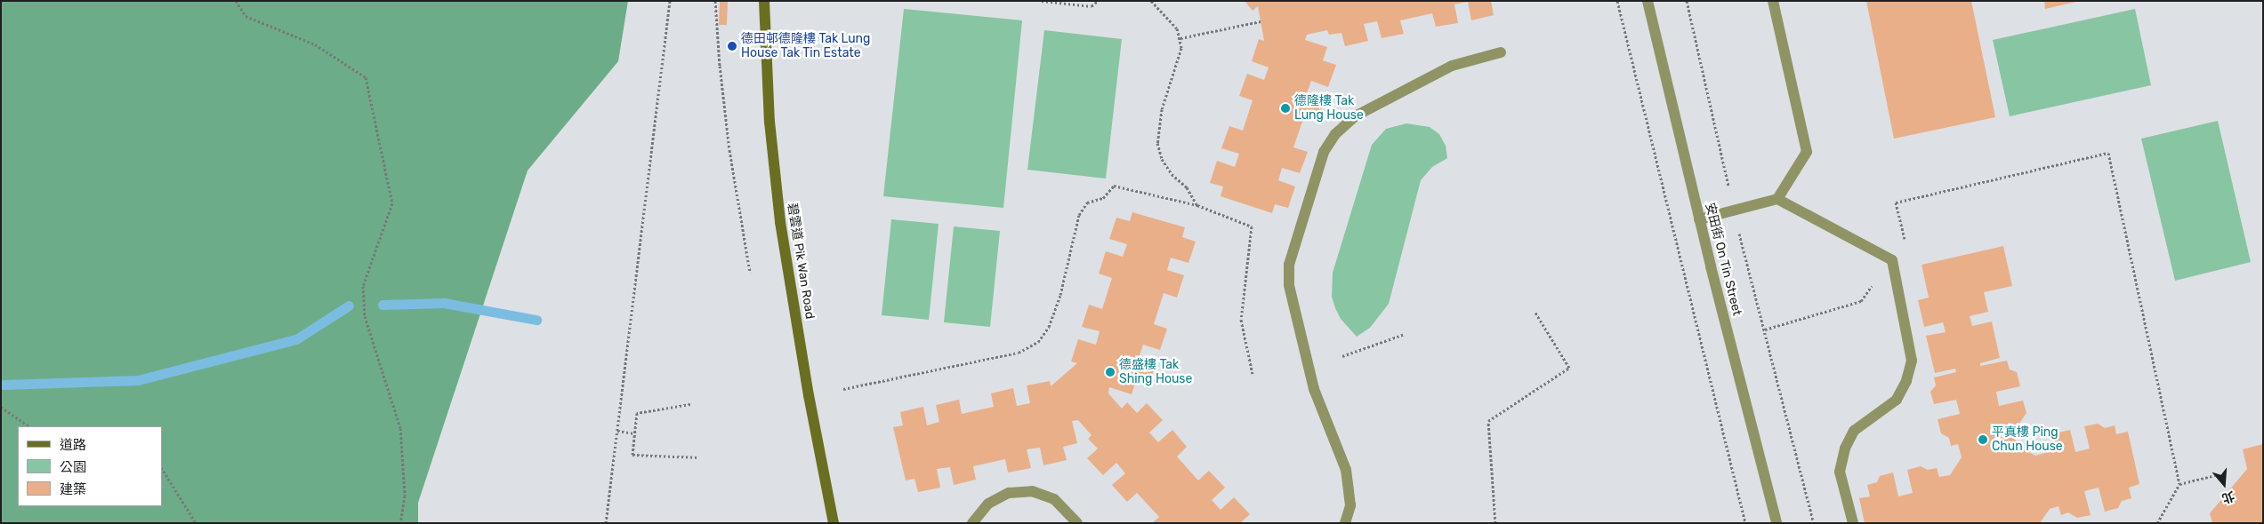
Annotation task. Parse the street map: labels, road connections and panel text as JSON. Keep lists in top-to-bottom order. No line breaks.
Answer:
{"streets":{"main road":["碧雲道 Pik Wan Road"],"street":["安田街 On Tin Street"]},"places":["德田邨德隆樓 Tak Lung House Tak Tin Estate","德隆樓 Tak Lung House","德盛樓 Tak Shing House","平真樓 Ping Chun House"],"legend":["道路","公園","建築"],"north":"bottom"}
